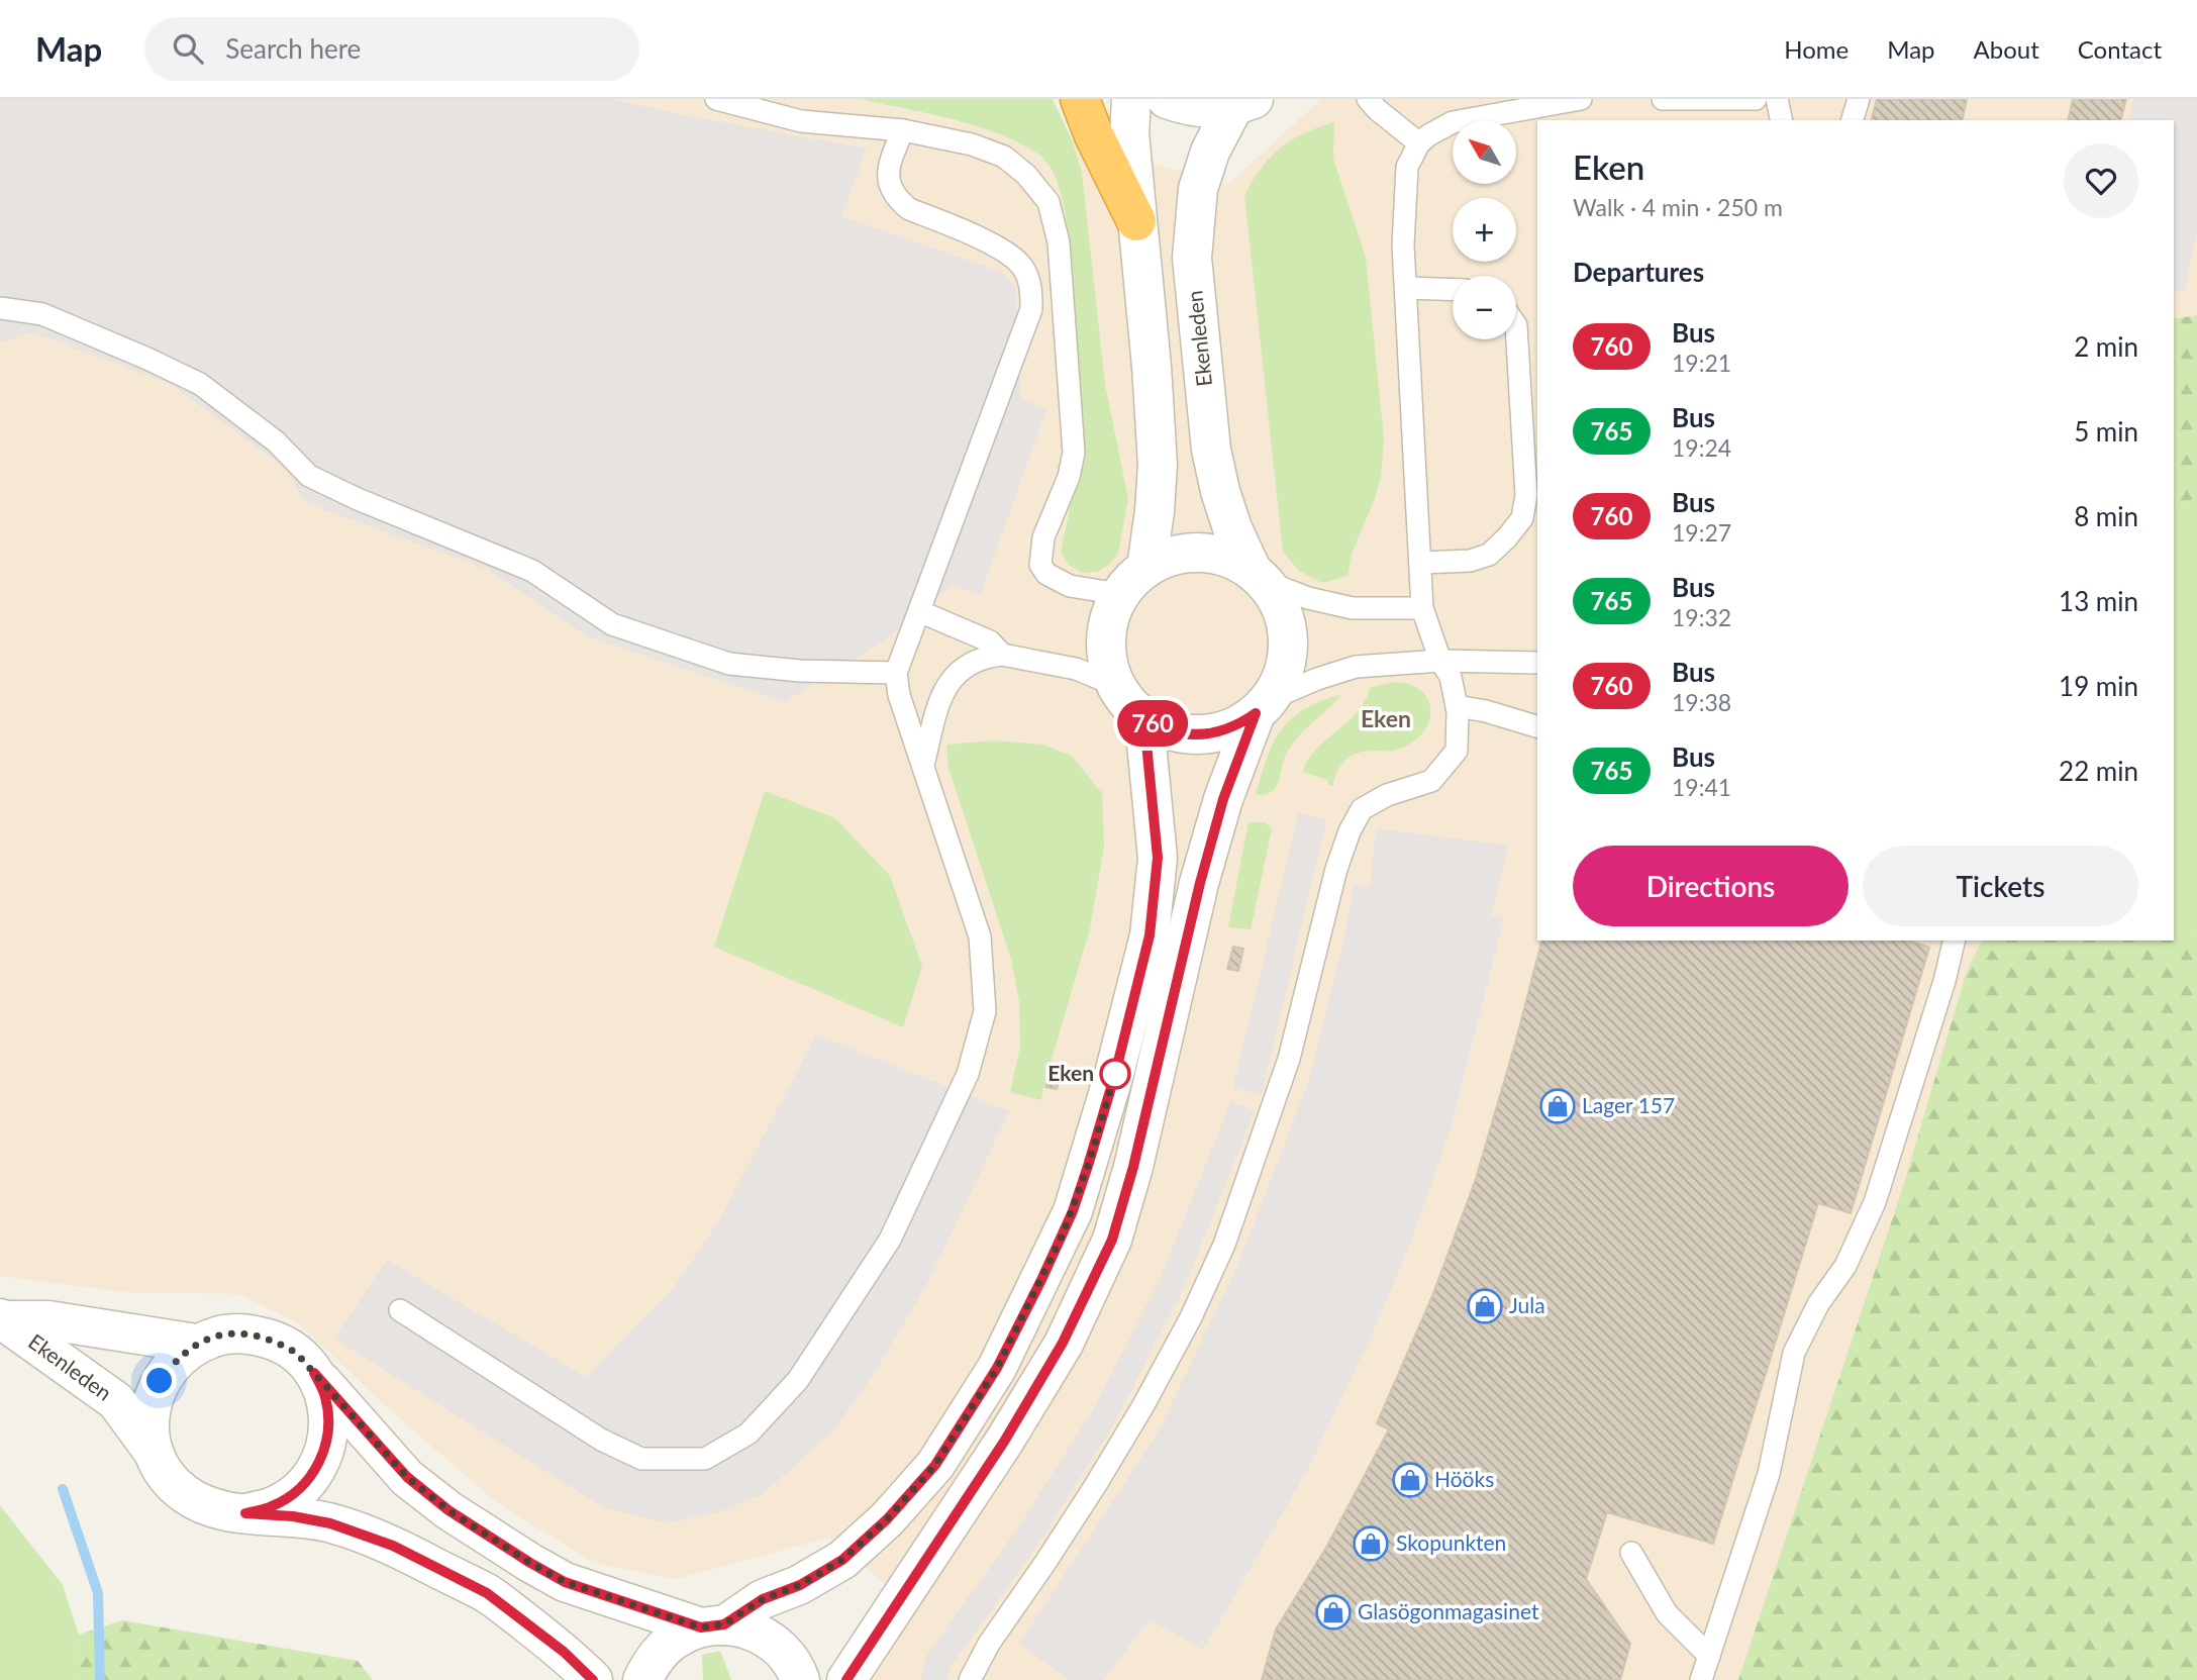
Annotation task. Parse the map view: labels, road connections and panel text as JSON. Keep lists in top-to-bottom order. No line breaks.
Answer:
{"streets":{"street":["Ekenleden"]},"districts":["Eken"],"places":{"other":["Eken"],"shop":["Lager 157","Jula","Hööks","Skopunkten","Glasögonmagasinet"]},"lines":["bus line 760"],"north":"top left","page":{"header":"Map","search":"Search here","nav":["Home","Map","About","Contact"],"on_map":"760","map_buttons":["+","−"],"heading":[["Eken","Walk · 4 min · 250 m"],"Departures"],"list":[{"mark":"760","name":"Bus","note":"19:21","value":"2 min"},{"mark":"765","name":"Bus","note":"19:24","value":"5 min"},{"mark":"760","name":"Bus","note":"19:27","value":"8 min"},{"mark":"765","name":"Bus","note":"19:32","value":"13 min"},{"mark":"760","name":"Bus","note":"19:38","value":"19 min"},{"mark":"765","name":"Bus","note":"19:41","value":"22 min"}],"buttons":["Directions","Tickets"]}}
